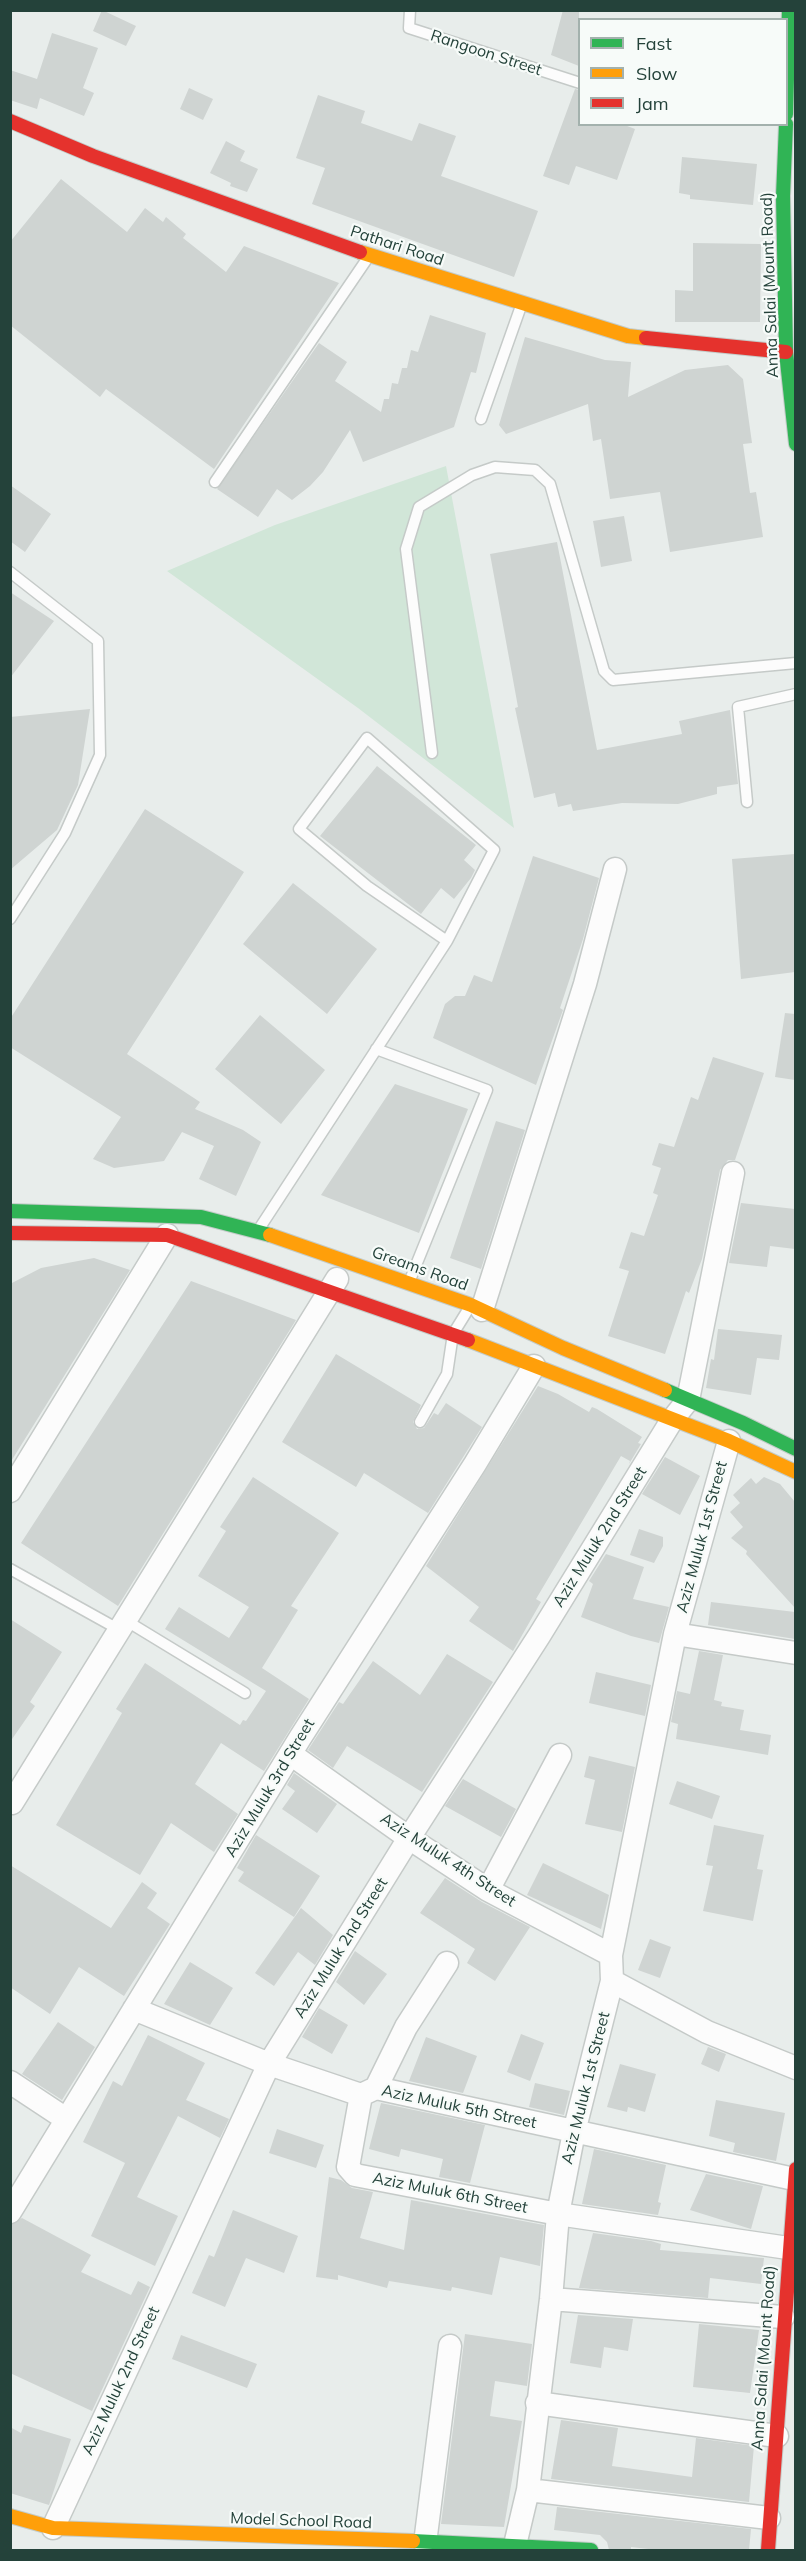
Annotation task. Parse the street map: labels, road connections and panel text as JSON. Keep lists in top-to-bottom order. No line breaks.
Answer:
{"streets":{"street":["Pathari Road","Anna Salai (Mount Road)","Greams Road","Aziz Muluk 2nd Street","Aziz Muluk 1st Street","Aziz Muluk 3rd Street","Aziz Muluk 4th Street","Aziz Muluk 5th Street","Aziz Muluk 6th Street","Model School Road"],"lane":["Rangoon Street"]},"crossings":[["Pathari Road","Anna Salai (Mount Road)"],["Anna Salai (Mount Road)","Aziz Muluk 5th Street"],["Greams Road","Aziz Muluk 2nd Street"],["Aziz Muluk 2nd Street","Aziz Muluk 4th Street"],["Aziz Muluk 2nd Street","Aziz Muluk 5th Street"],["Aziz Muluk 2nd Street","Model School Road"],["Aziz Muluk 1st Street","Aziz Muluk 4th Street"],["Aziz Muluk 1st Street","Aziz Muluk 5th Street"],["Aziz Muluk 1st Street","Aziz Muluk 6th Street"],["Aziz Muluk 1st Street","Model School Road"],["Aziz Muluk 3rd Street","Aziz Muluk 4th Street"],["Aziz Muluk 3rd Street","Aziz Muluk 5th Street"],["Aziz Muluk 5th Street","Aziz Muluk 6th Street"]],"legend":["Fast","Slow","Jam"]}
